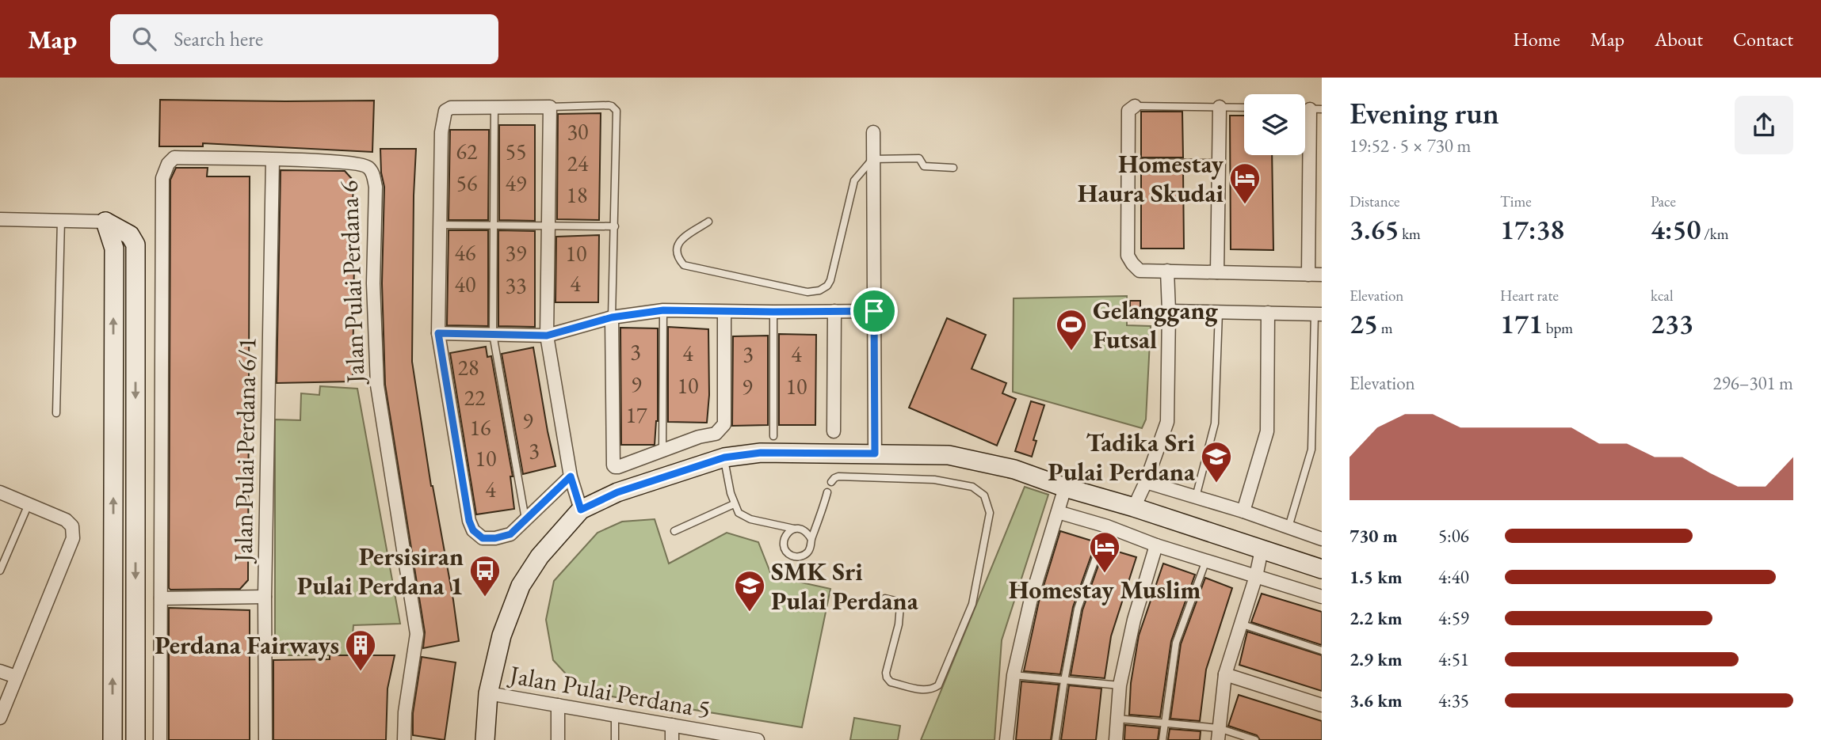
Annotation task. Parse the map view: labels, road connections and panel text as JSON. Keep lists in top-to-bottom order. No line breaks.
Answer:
{"streets":{"street":["Jalan Pulai Perdana 6","Jalan Pulai Perdana 6/1","Jalan Pulai Perdana 5"]},"crossings":[["Jalan Pulai Perdana 6","Jalan Pulai Perdana 6/1"]],"places":{"hotel":["Homestay Haura Skudai","Homestay Muslim"],"sports":["Gelanggang Futsal"],"school or university":["Tadika Sri Pulai Perdana","SMK Sri Pulai Perdana"],"bus stop":["Persisiran Pulai Perdana 1"],"building":["Perdana Fairways"]},"house_numbers":["30","62","55","24","56","49","18","46","39","10","4","40","33","3","4","3","4","28","9","10","9","10","22","17","9","16","3","10","4"],"page":{"header":"Map","search":"Search here","nav":["Home","Map","About","Contact"],"heading":["Evening run","19:52 · 5 × 730 m"],"stats":[["Distance","3.65 km"],["Time","17:38"],["Pace","4:50 /km"],["Elevation","25 m"],["Heart rate","171 bpm"],["kcal","233"]],"chart":["Elevation","296–301 m"],"list":[{"name":"730 m","note":"5:06"},{"name":"1.5 km","note":"4:40"},{"name":"2.2 km","note":"4:59"},{"name":"2.9 km","note":"4:51"},{"name":"3.6 km","note":"4:35"}]}}
